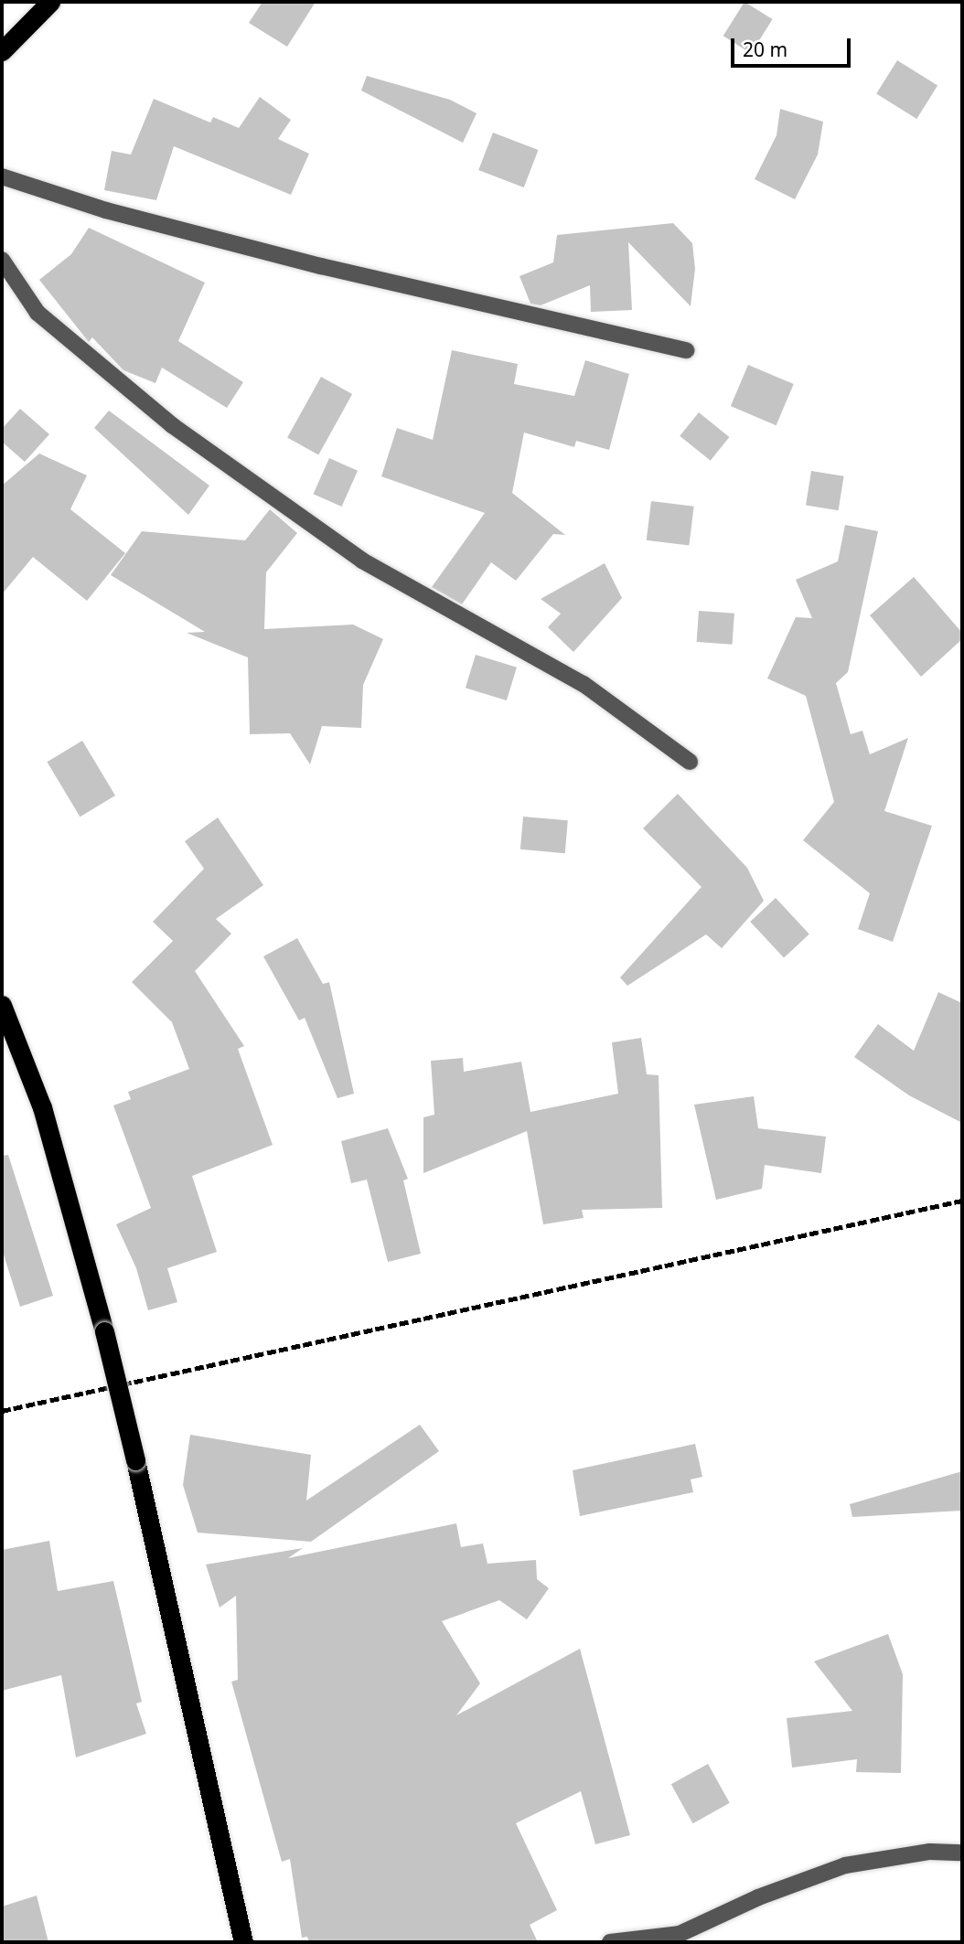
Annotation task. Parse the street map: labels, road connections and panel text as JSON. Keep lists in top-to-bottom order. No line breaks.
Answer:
{"scale_bar":"20 m"}
